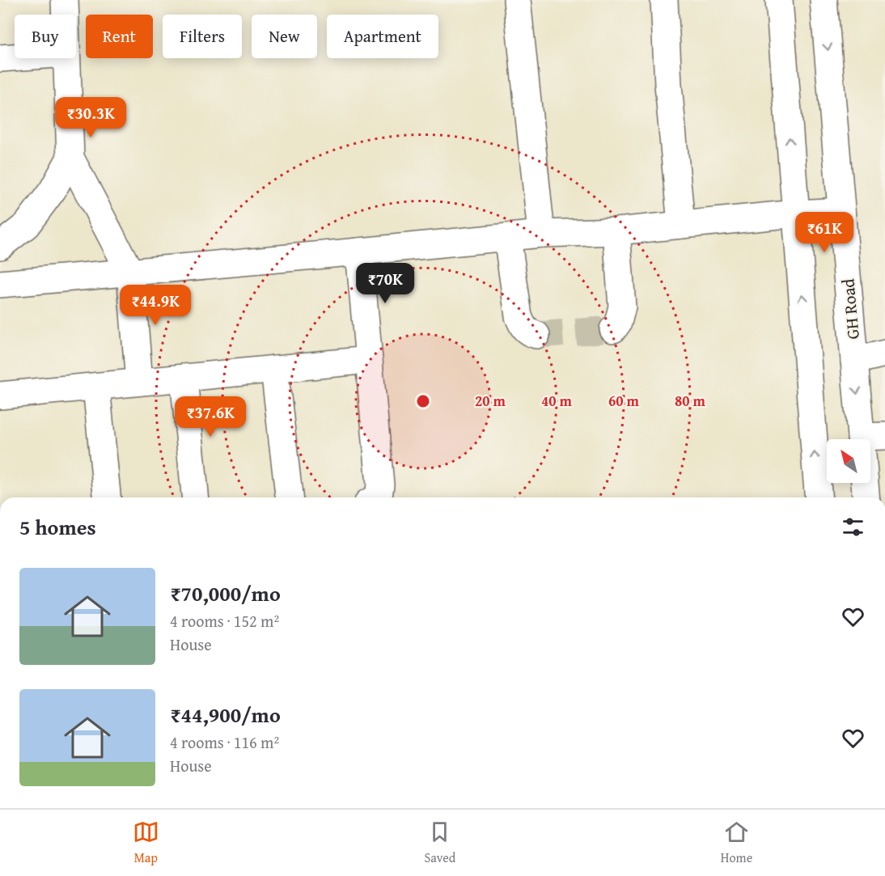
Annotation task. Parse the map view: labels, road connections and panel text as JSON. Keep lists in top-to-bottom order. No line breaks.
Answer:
{"streets":{"street":["GH Road"]},"north":"top left","page":{"chip":["Buy","Rent","Filters","New","Apartment"],"price":["₹30.3K","₹61K","₹70K","₹44.9K","₹37.6K"],"heading":"5 homes","list":[{"name":"₹70,000/mo","note":"4 rooms · 152 m² · House"},{"name":"₹44,900/mo","note":"4 rooms · 116 m² · House"}],"tabs":["Map","Saved","Home"]},"rings":["20 m","40 m","60 m","80 m"]}
